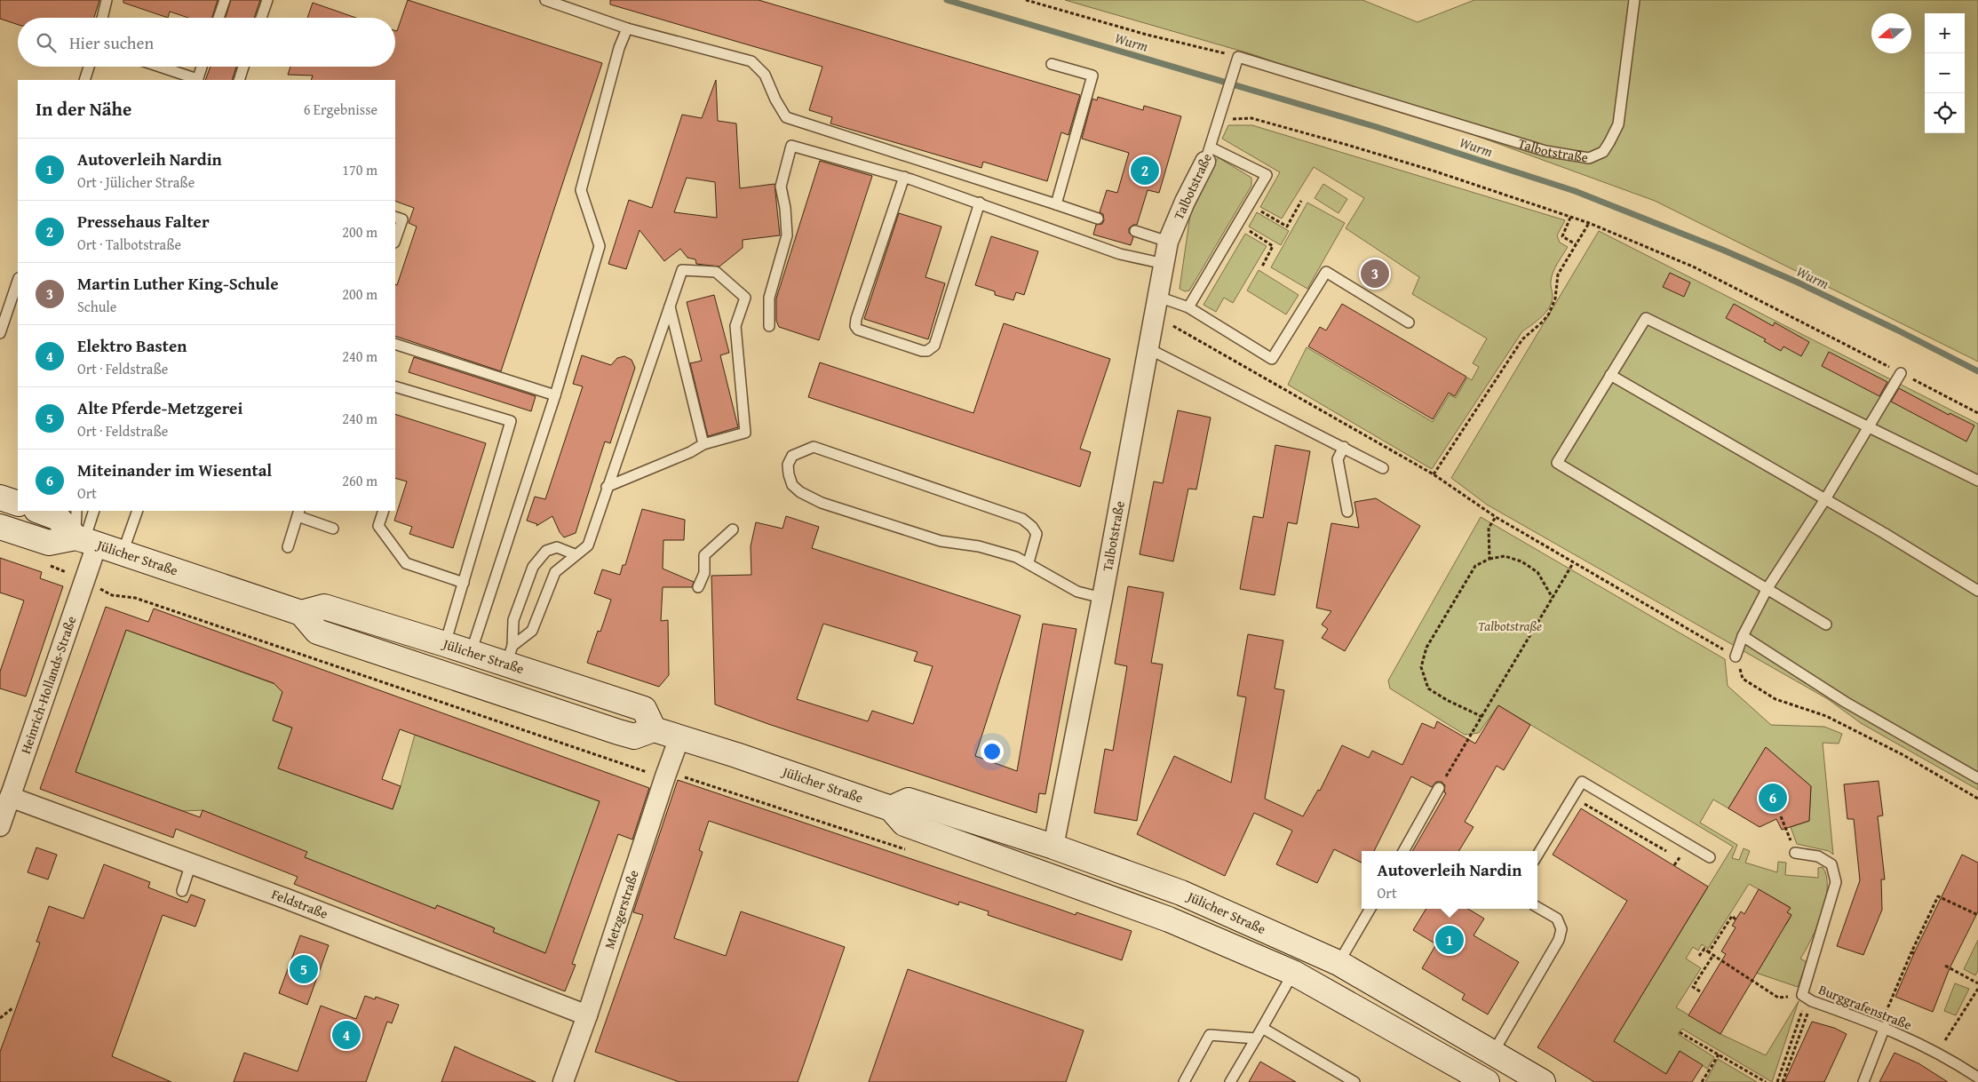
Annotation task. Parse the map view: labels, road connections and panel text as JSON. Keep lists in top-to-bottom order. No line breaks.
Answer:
{"streets":{"main road":["Jülicher Straße"],"street":["Talbotstraße","Heinrich-Hollands-Straße","Feldstraße","Metzgerstraße"],"lane":["Burggrafenstraße"]},"crossings":[["Talbotstraße","Jülicher Straße"],["Jülicher Straße","Heinrich-Hollands-Straße"],["Jülicher Straße","Metzgerstraße"],["Heinrich-Hollands-Straße","Feldstraße"],["Feldstraße","Metzgerstraße"]],"water":["Wurm"],"parks":["Talbotstraße"],"north":"left","page":{"map_buttons":["+","−"],"search":"Hier suchen","heading":["In der Nähe","6 Ergebnisse"],"list":[{"mark":"1","name":"Autoverleih Nardin","note":"Ort · Jülicher Straße","value":"170 m"},{"mark":"2","name":"Pressehaus Falter","note":"Ort · Talbotstraße","value":"200 m"},{"mark":"3","name":"Martin Luther King-Schule","note":"Schule","value":"200 m"},{"mark":"4","name":"Elektro Basten","note":"Ort · Feldstraße","value":"240 m"},{"mark":"5","name":"Alte Pferde-Metzgerei","note":"Ort · Feldstraße","value":"240 m"},{"mark":"6","name":"Miteinander im Wiesental","note":"Ort","value":"260 m"}],"pins":["2","3","6","1","5","4"],"popup":["Autoverleih Nardin","Ort"]}}
